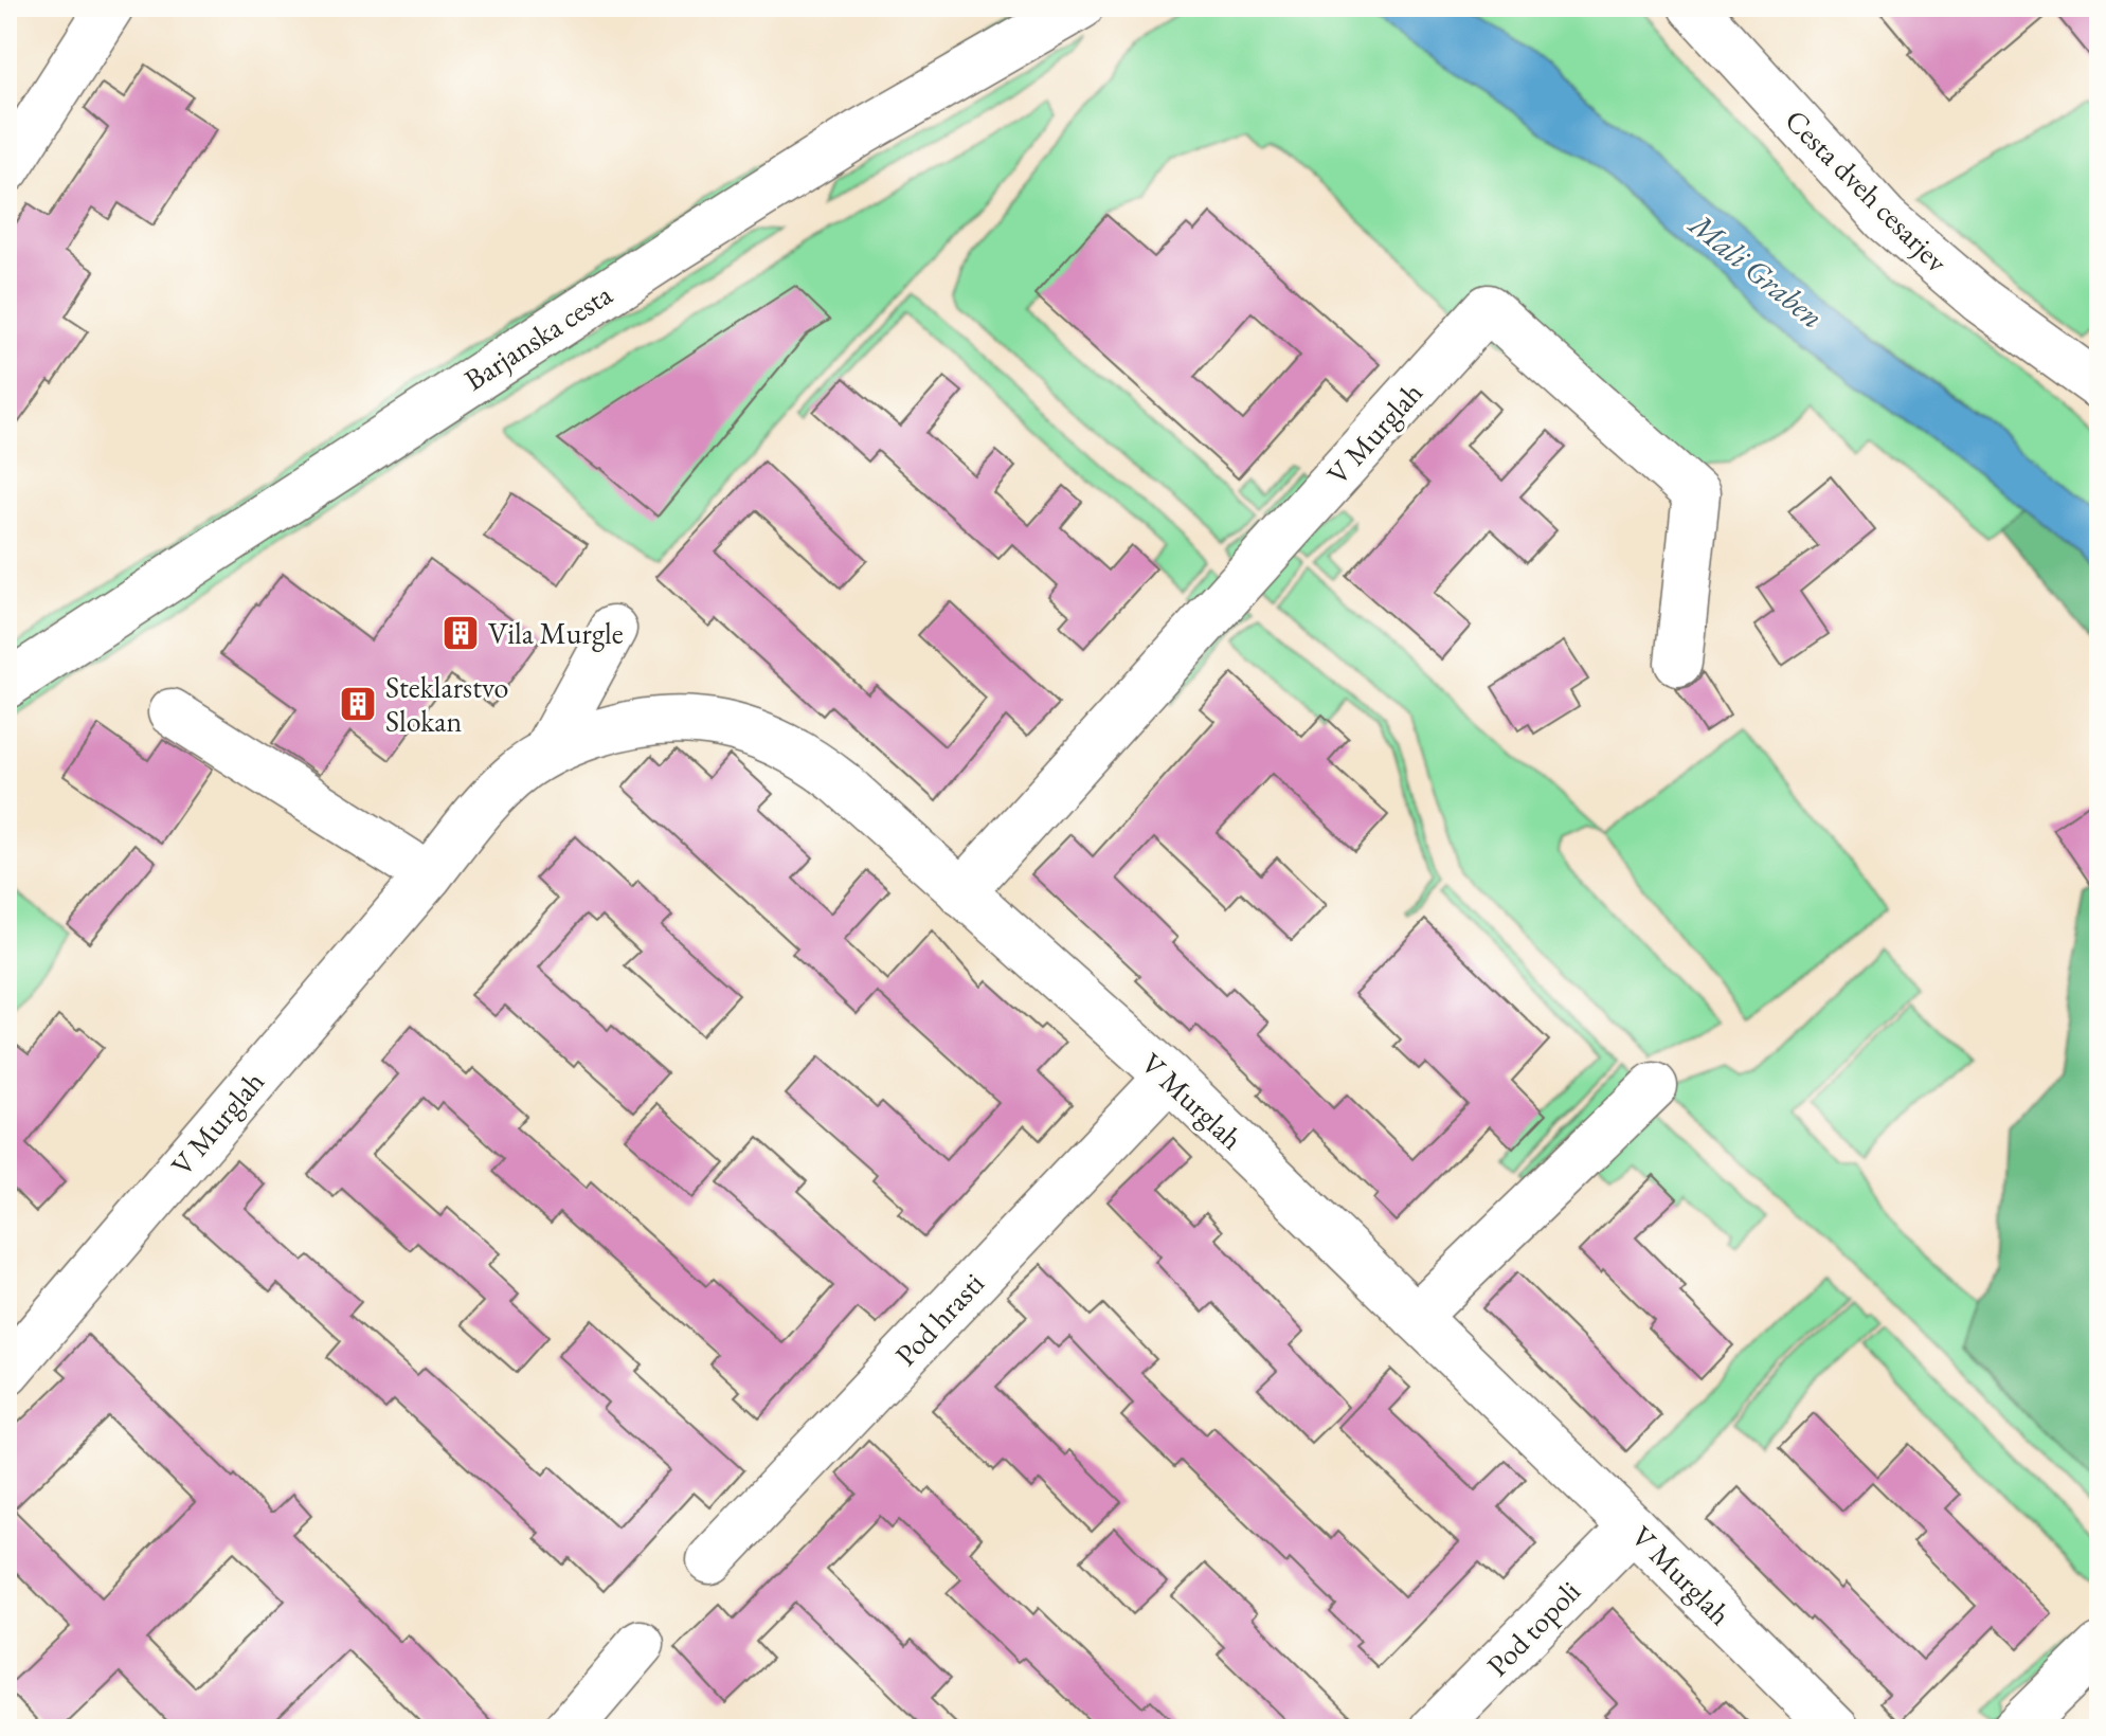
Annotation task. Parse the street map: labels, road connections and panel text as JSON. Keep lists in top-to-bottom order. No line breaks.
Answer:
{"streets":{"street":["Cesta dveh cesarjev","Barjanska cesta","V Murglah","Pod hrasti","Pod topoli"]},"crossings":[["V Murglah","Pod hrasti"],["V Murglah","Pod topoli"]],"water":["Mali Graben"],"places":{"building":["Vila Murgle","Steklarstvo Slokan"]}}
